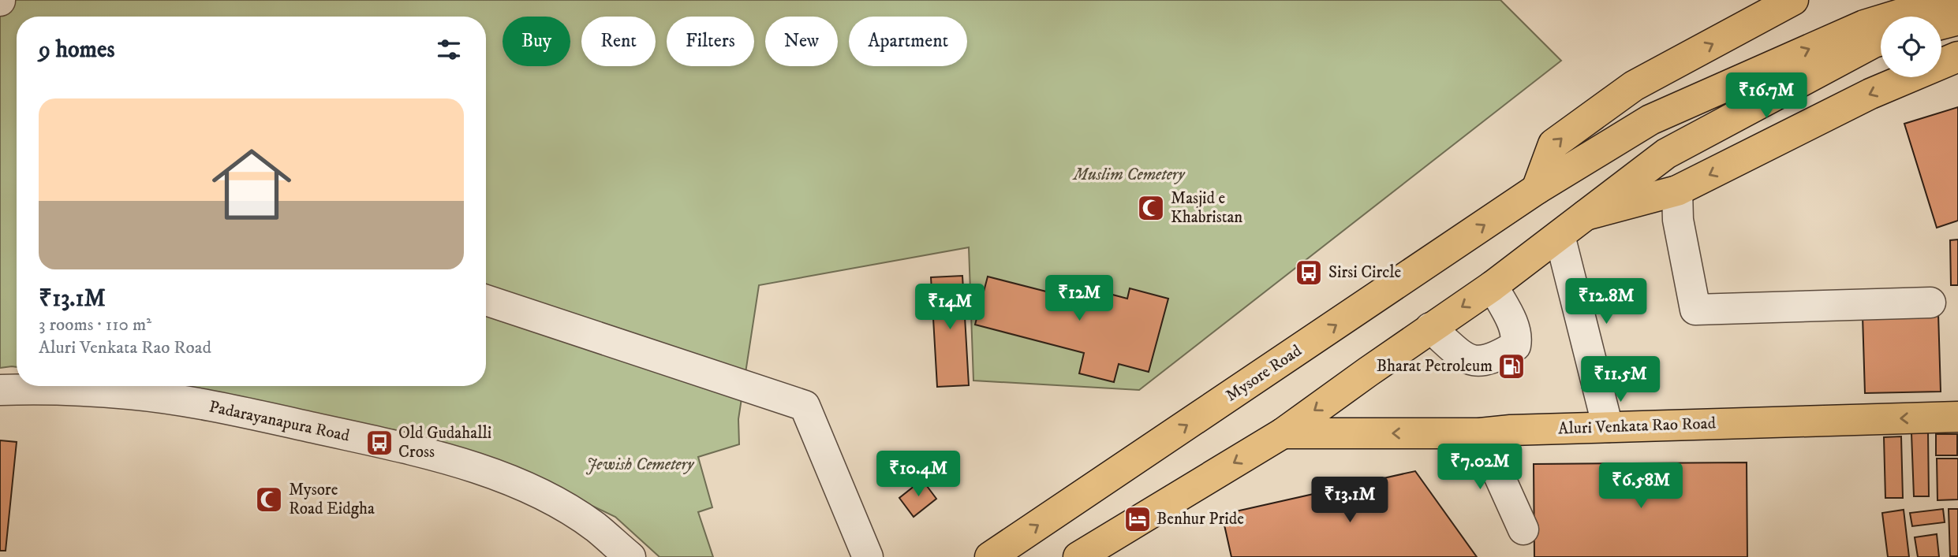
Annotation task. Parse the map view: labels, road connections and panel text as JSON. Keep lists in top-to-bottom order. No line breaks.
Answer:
{"streets":{"main road":["Mysore Road","Aluri Venkata Rao Road"],"street":["Padarayanapura Road"]},"parks":["Muslim Cemetery","Jewish Cemetery"],"places":{"mosque":["Masjid e Khabristan","Mysore Road Eidgha"],"bus stop":["Sirsi Circle","Old Gudahalli Cross"],"fuel station":["Bharat Petroleum"],"hotel":["Benhur Pride"]},"page":{"chip":["Buy","Rent","Filters","New","Apartment"],"heading":"9 homes","price":["₹16.7M","₹12M","₹12.8M","₹14M","₹11.5M","₹7.02M","₹10.4M","₹6.58M","₹13.1M"],"list":[{"name":"₹13.1M","note":"3 rooms · 110 m² · Aluri Venkata Rao Road"}]}}
